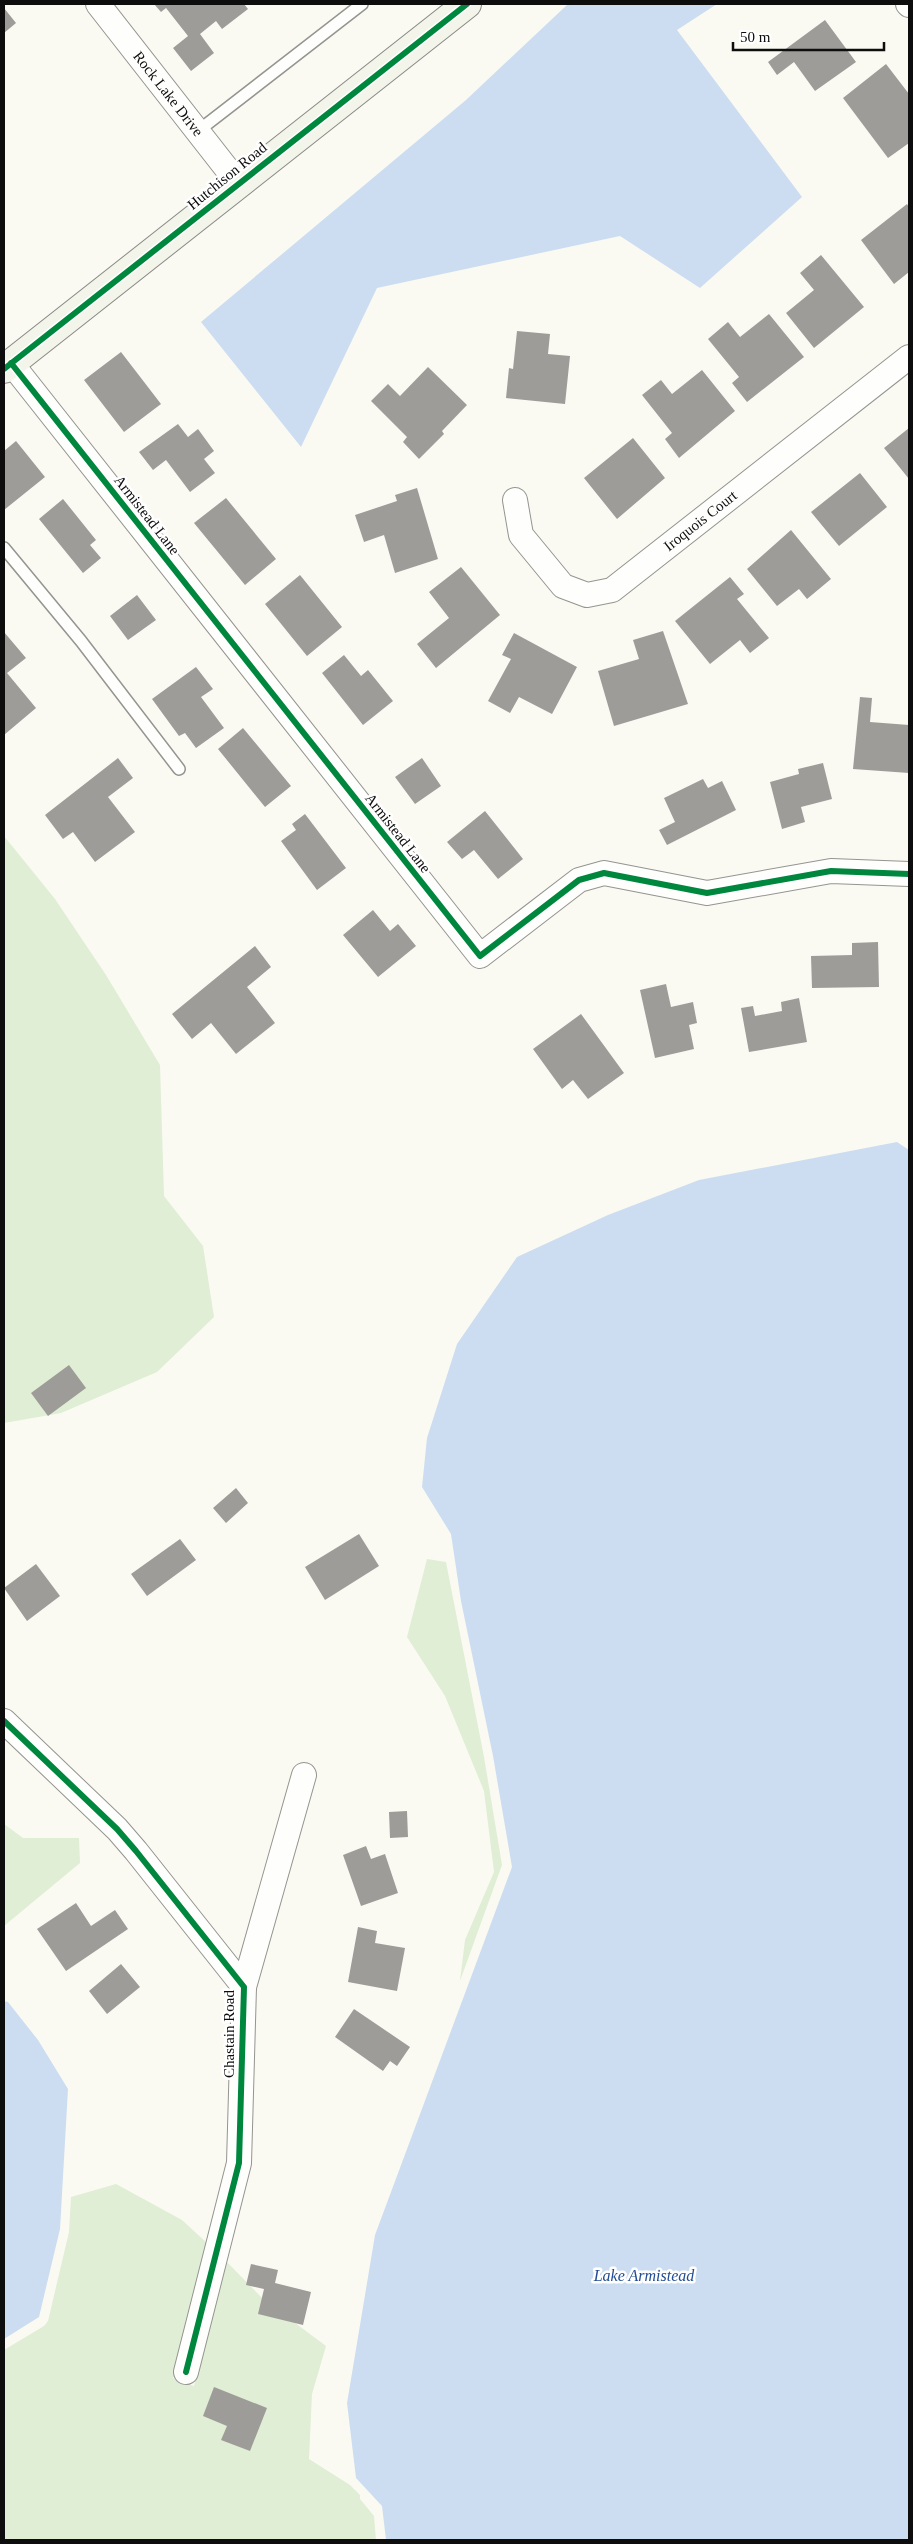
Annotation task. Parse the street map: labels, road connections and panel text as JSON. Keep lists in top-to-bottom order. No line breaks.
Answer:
{"streets":{"street":["Rock Lake Drive","Hutchison Road","Armistead Lane","Iroquois Court","Chastain Road"]},"crossings":[["Rock Lake Drive","Hutchison Road"],["Hutchison Road","Armistead Lane"]],"water":["Lake Armistead"],"scale_bar":"50 m"}
